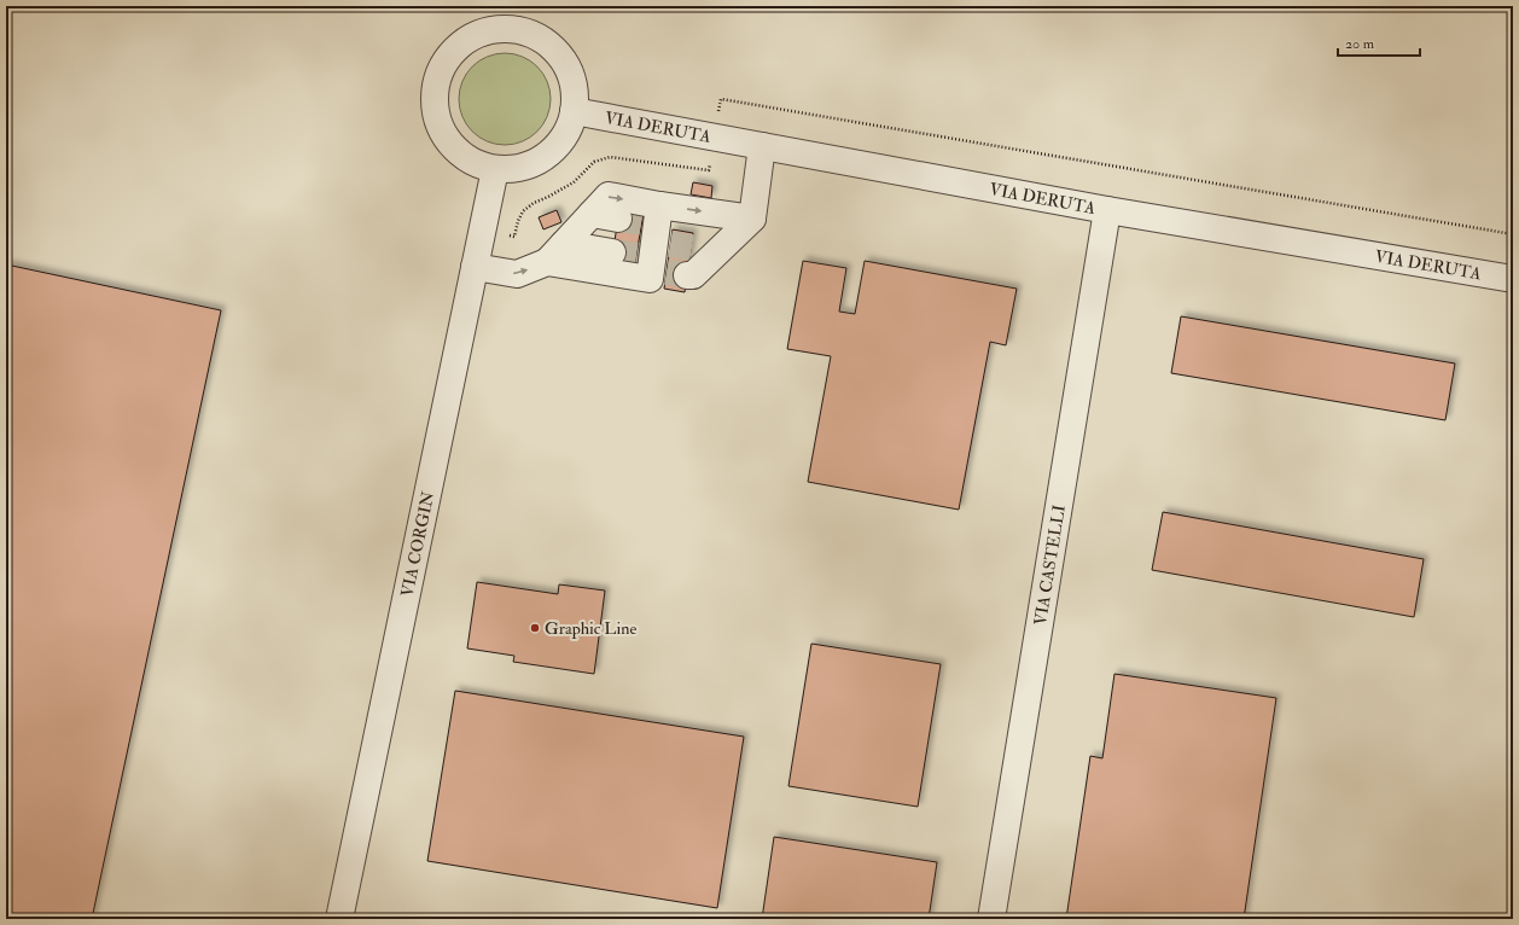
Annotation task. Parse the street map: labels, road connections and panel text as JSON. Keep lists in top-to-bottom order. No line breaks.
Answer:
{"streets":{"street":["VIA DERUTA","VIA CORGIN","VIA CASTELLI"]},"crossings":[["VIA DERUTA","VIA CORGIN"],["VIA DERUTA","VIA CASTELLI"]],"places":["Graphic Line"],"scale_bar":"20 m"}
